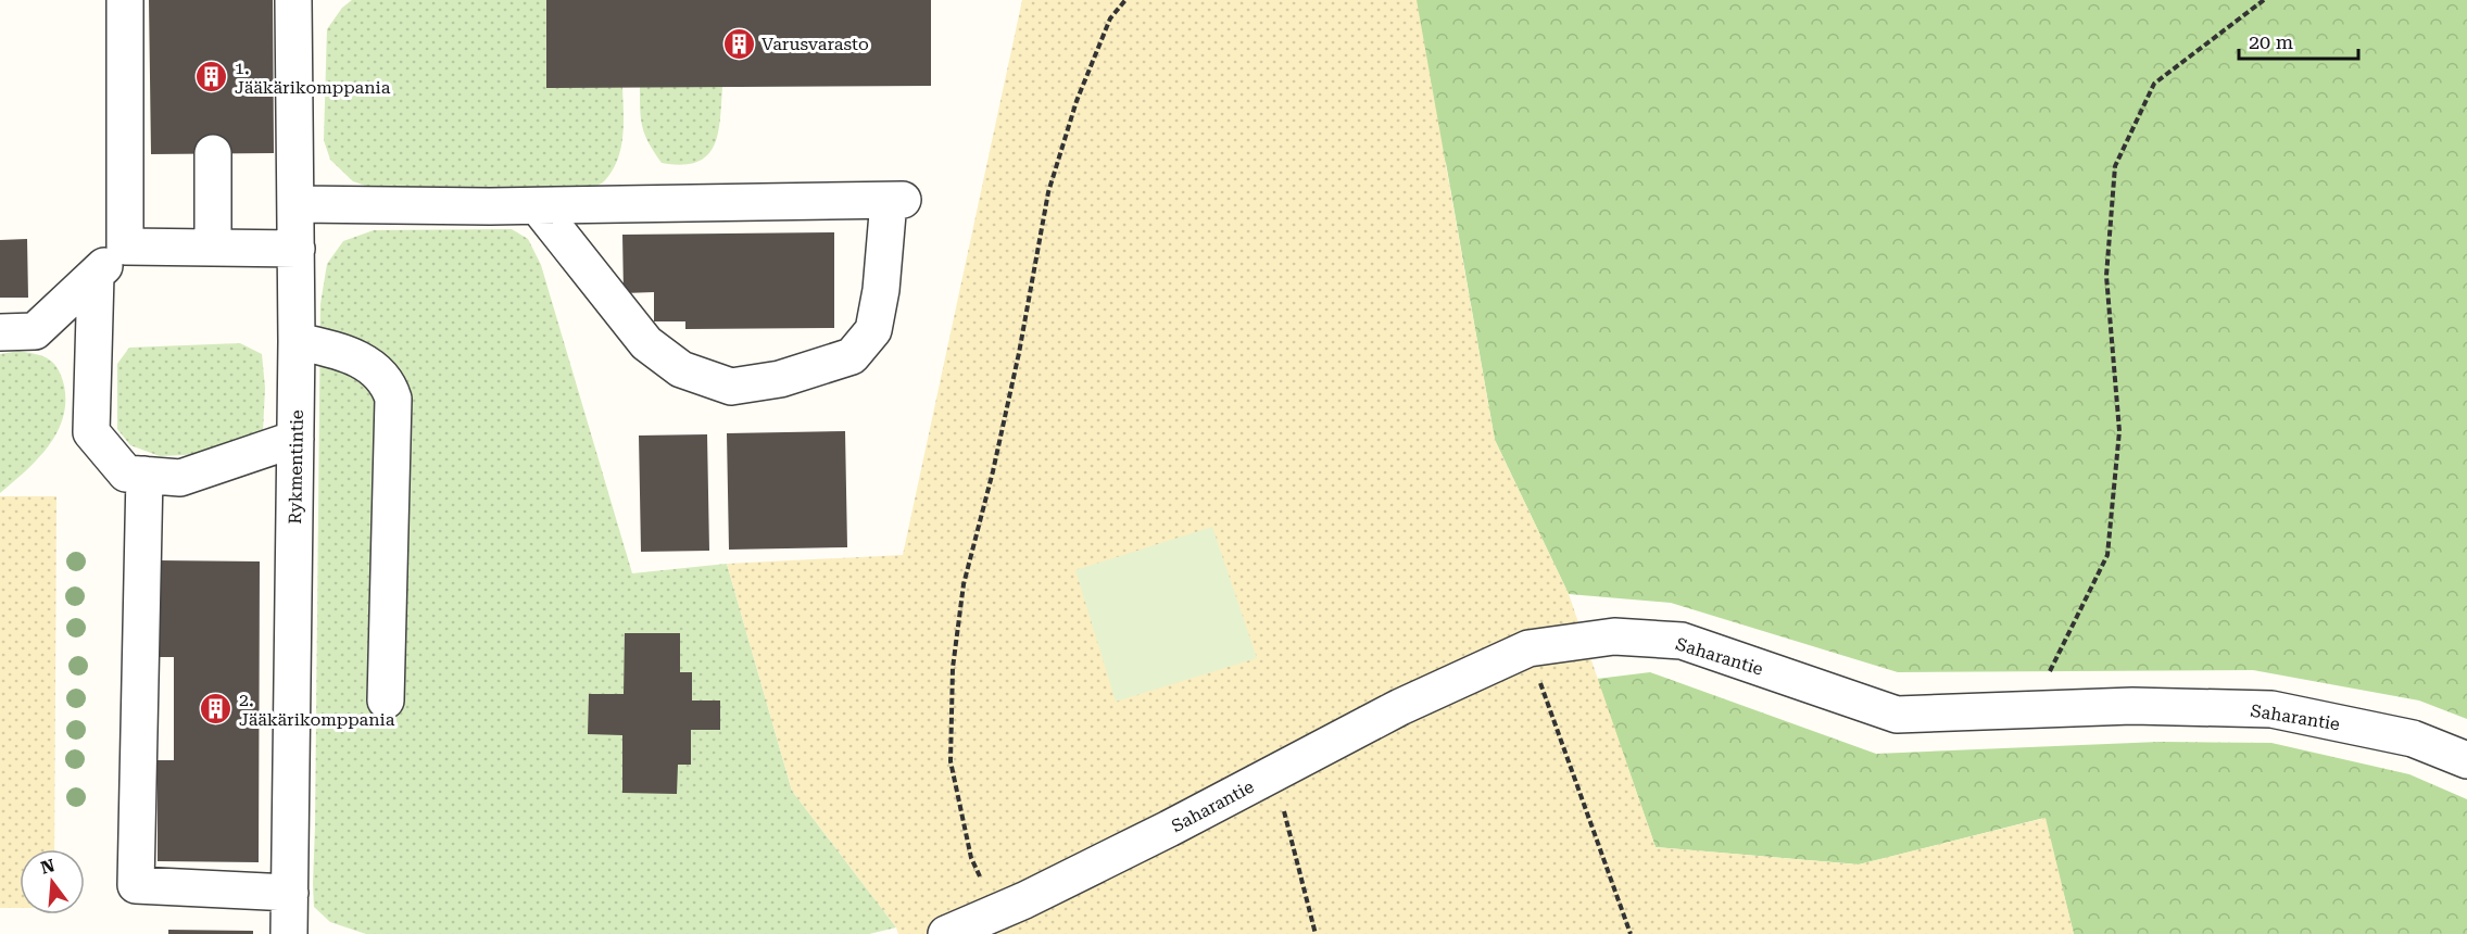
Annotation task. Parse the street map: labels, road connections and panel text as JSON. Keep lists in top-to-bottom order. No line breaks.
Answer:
{"streets":{"street":["Rykmentintie","Saharantie"]},"places":{"building":["Varusvarasto","1. Jääkärikomppania","2. Jääkärikomppania"]},"scale_bar":"20 m","north":"top"}
